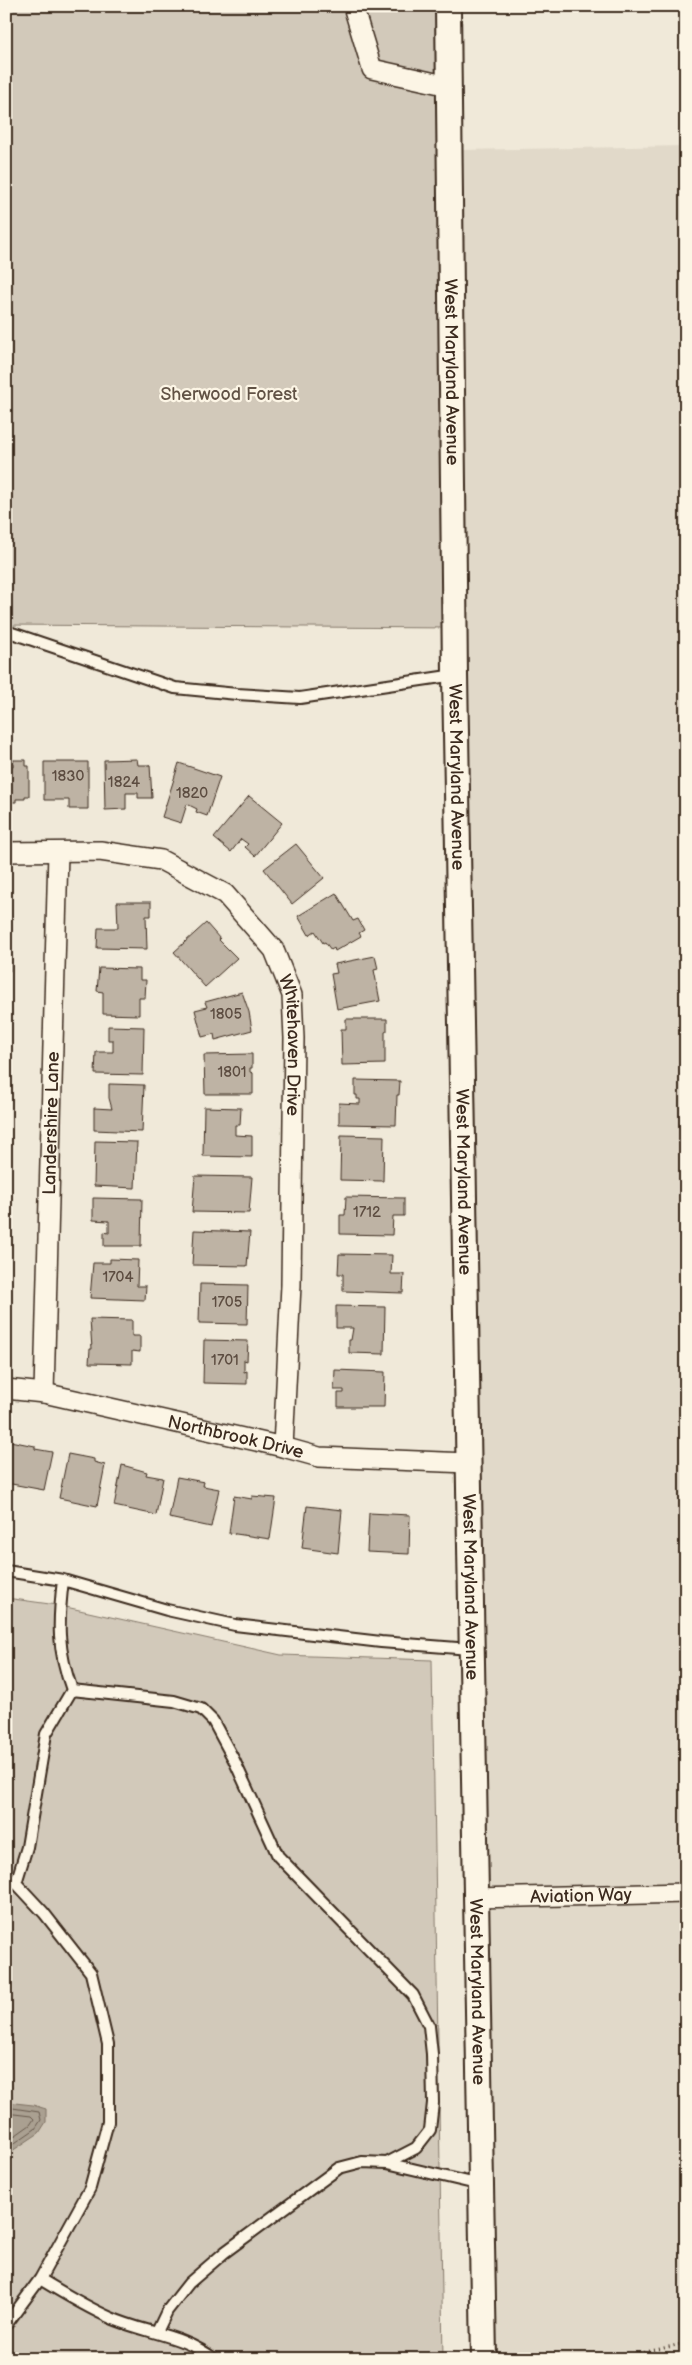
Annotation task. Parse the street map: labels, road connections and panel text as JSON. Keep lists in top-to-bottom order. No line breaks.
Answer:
{"streets":{"street":["West Maryland Avenue","Whitehaven Drive","Landershire Lane","Northbrook Drive","Aviation Way"]},"crossings":[["West Maryland Avenue","Northbrook Drive"],["West Maryland Avenue","Aviation Way"],["Whitehaven Drive","Landershire Lane"],["Whitehaven Drive","Northbrook Drive"],["Landershire Lane","Northbrook Drive"]],"parks":["Sherwood Forest"],"house_numbers":["1830","1824","1820","1805","1801","1712","1704","1705","1701"]}
